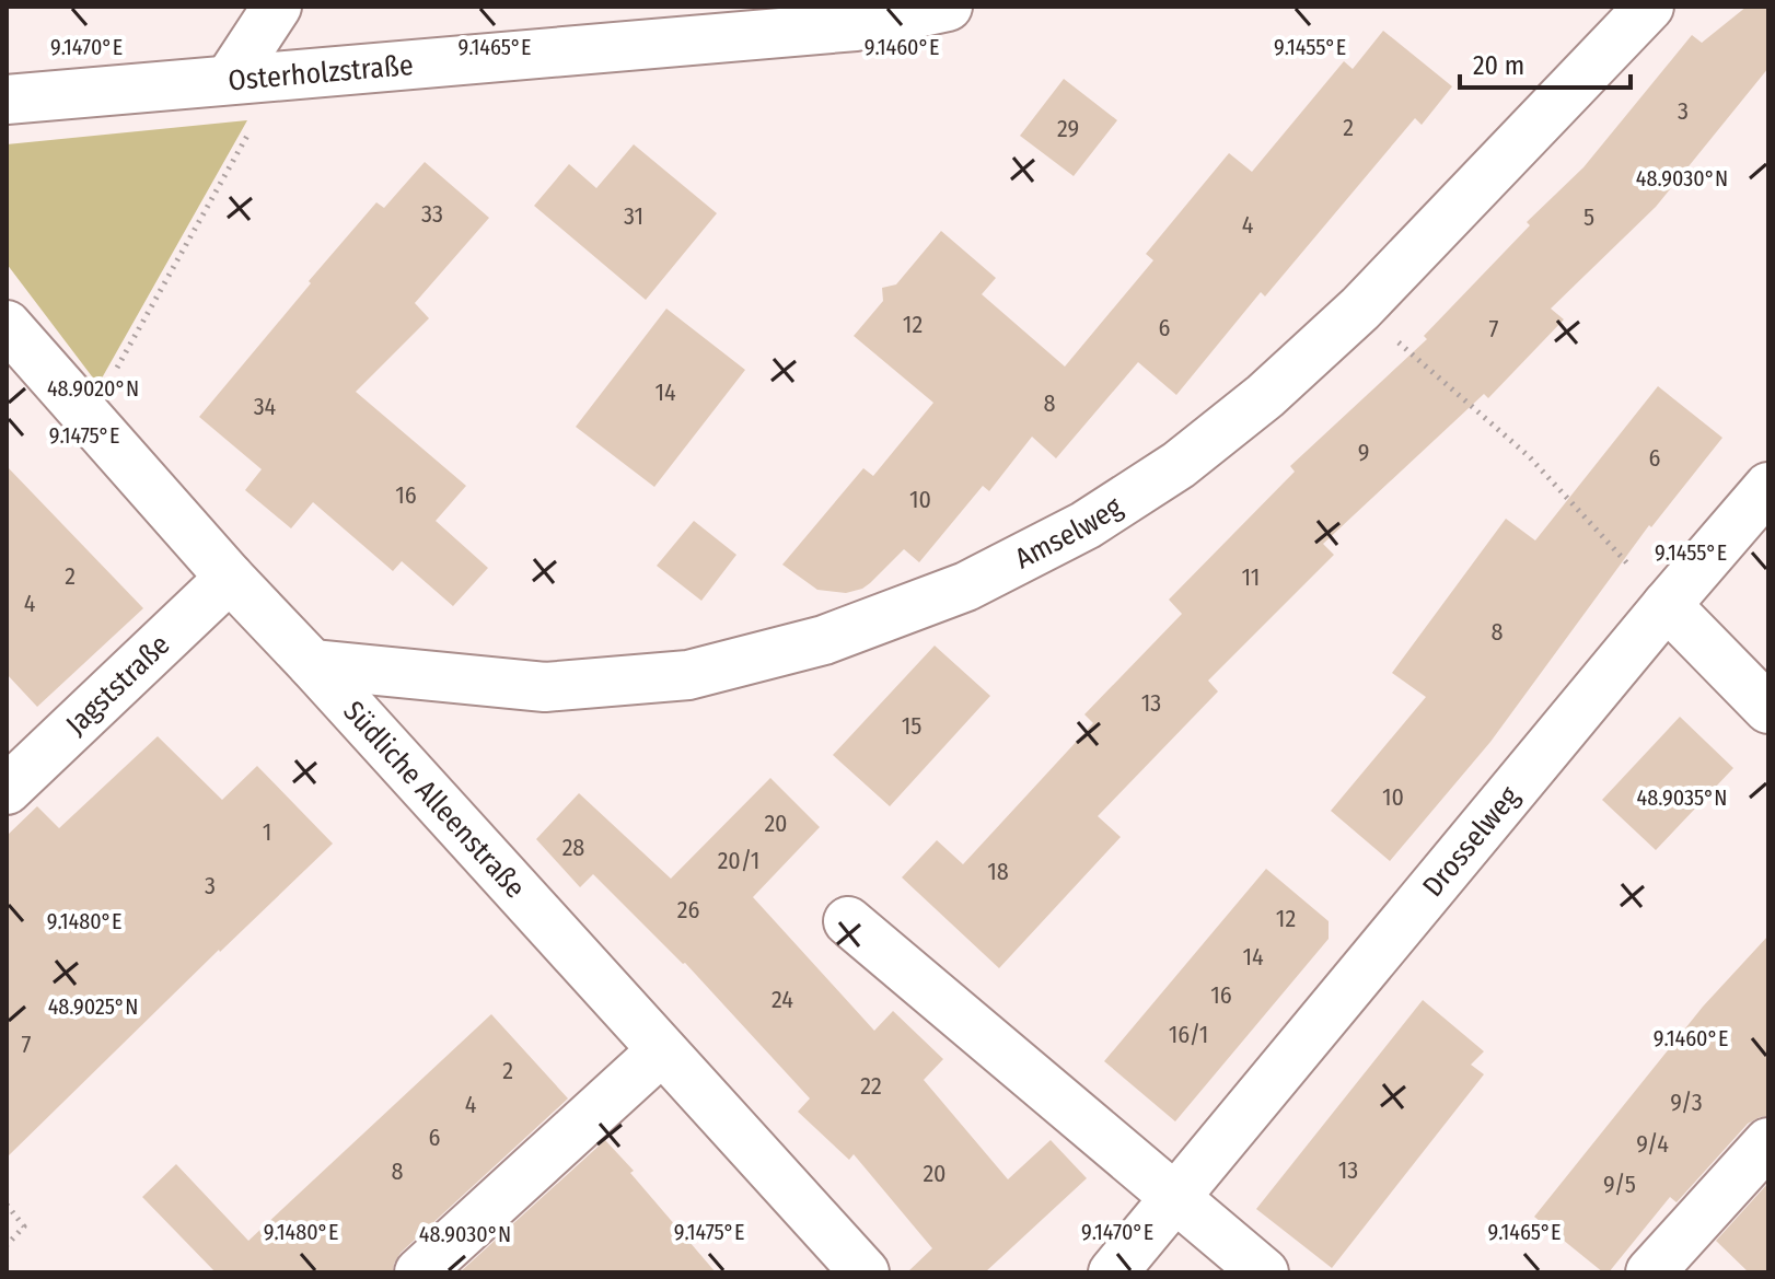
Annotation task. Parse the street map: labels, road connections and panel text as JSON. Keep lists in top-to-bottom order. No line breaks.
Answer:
{"streets":{"street":["Osterholzstraße","Amselweg","Jagststraße","Südliche Alleenstraße","Drosselweg"]},"crossings":[["Amselweg","Südliche Alleenstraße"],["Jagststraße","Südliche Alleenstraße"]],"house_numbers":["3","2","29","33","31","5","4","12","6","7","14","8","34","9","6","16","10","2","11","4","8","13","15","10","20","1","28","20/1","18","3","26","12","14","16","24","16/1","7","2","22","9/3","4","6","9/4","13","8","20","9/5"],"scale_bar":"20 m","coordinates":["9.1470°E","9.1465°E","9.1460°E","9.1455°E","48.9030°N","48.9020°N","9.1475°E","48.9035°N","9.1480°E","48.9025°N"]}
